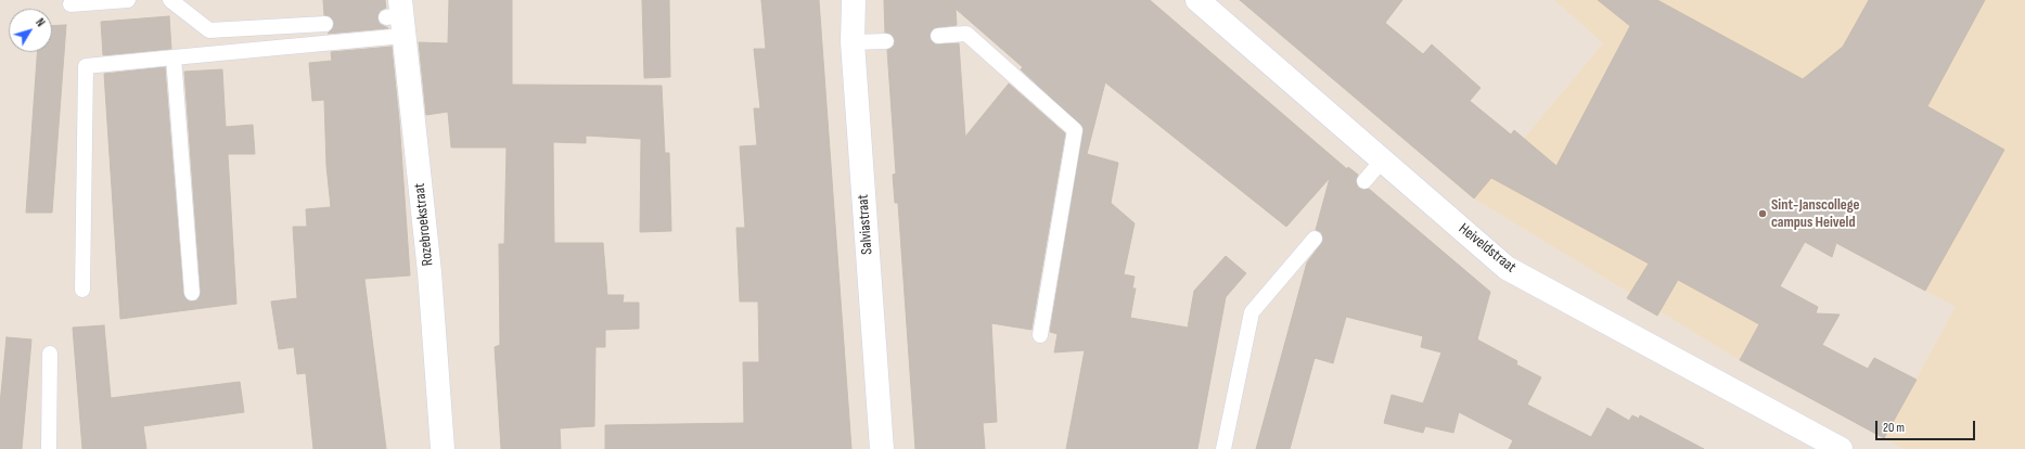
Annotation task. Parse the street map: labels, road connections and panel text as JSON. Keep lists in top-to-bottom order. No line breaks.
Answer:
{"streets":{"street":["Rozebroekstraat","Salviastraat","Heiveldstraat"]},"places":["Sint-Janscollege campus Heiveld"],"scale_bar":"20 m","north":"top right"}
